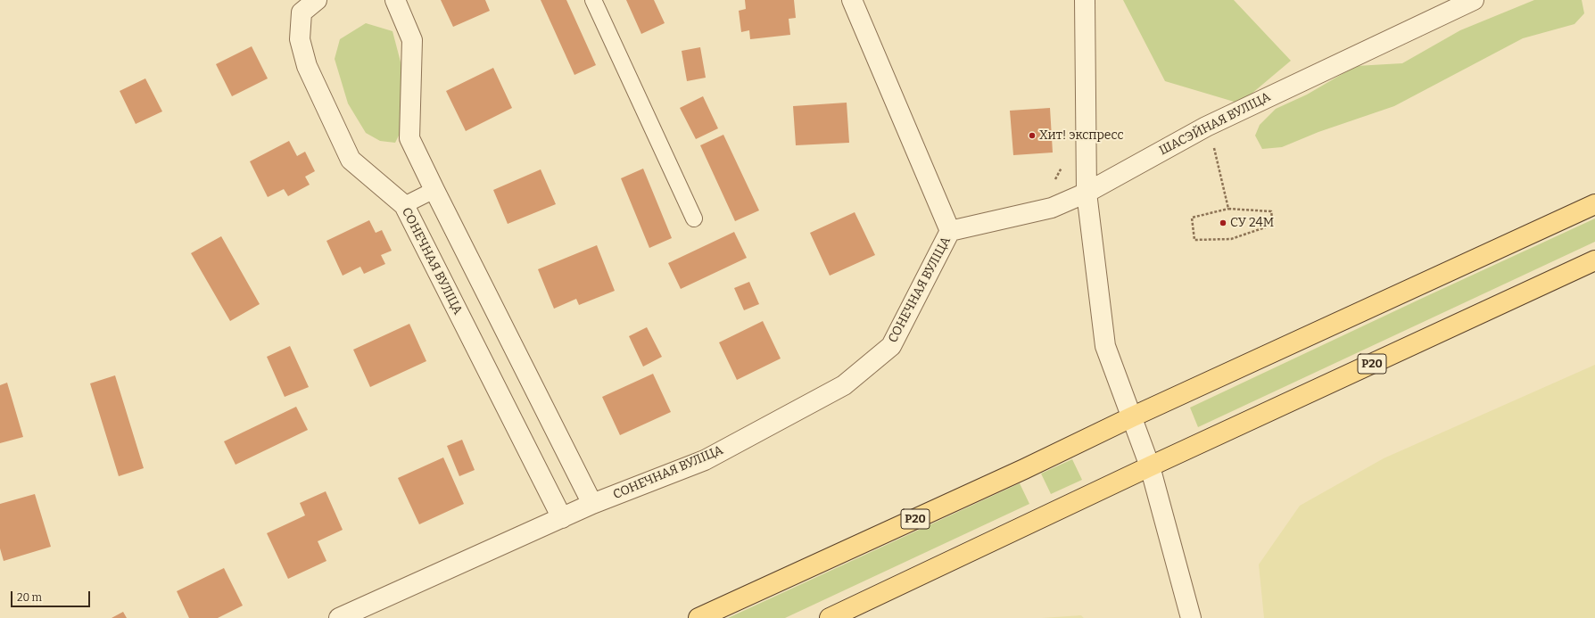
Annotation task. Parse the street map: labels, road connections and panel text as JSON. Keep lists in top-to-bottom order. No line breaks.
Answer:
{"streets":{"main road":["Р20"],"street":["ШАСЭЙНАЯ ВУЛІЦА","СОНЕЧНАЯ ВУЛІЦА"]},"crossings":[["ШАСЭЙНАЯ ВУЛІЦА","СОНЕЧНАЯ ВУЛІЦА"]],"places":["Хит! экспресс","СУ 24М"],"scale_bar":"20 m"}
